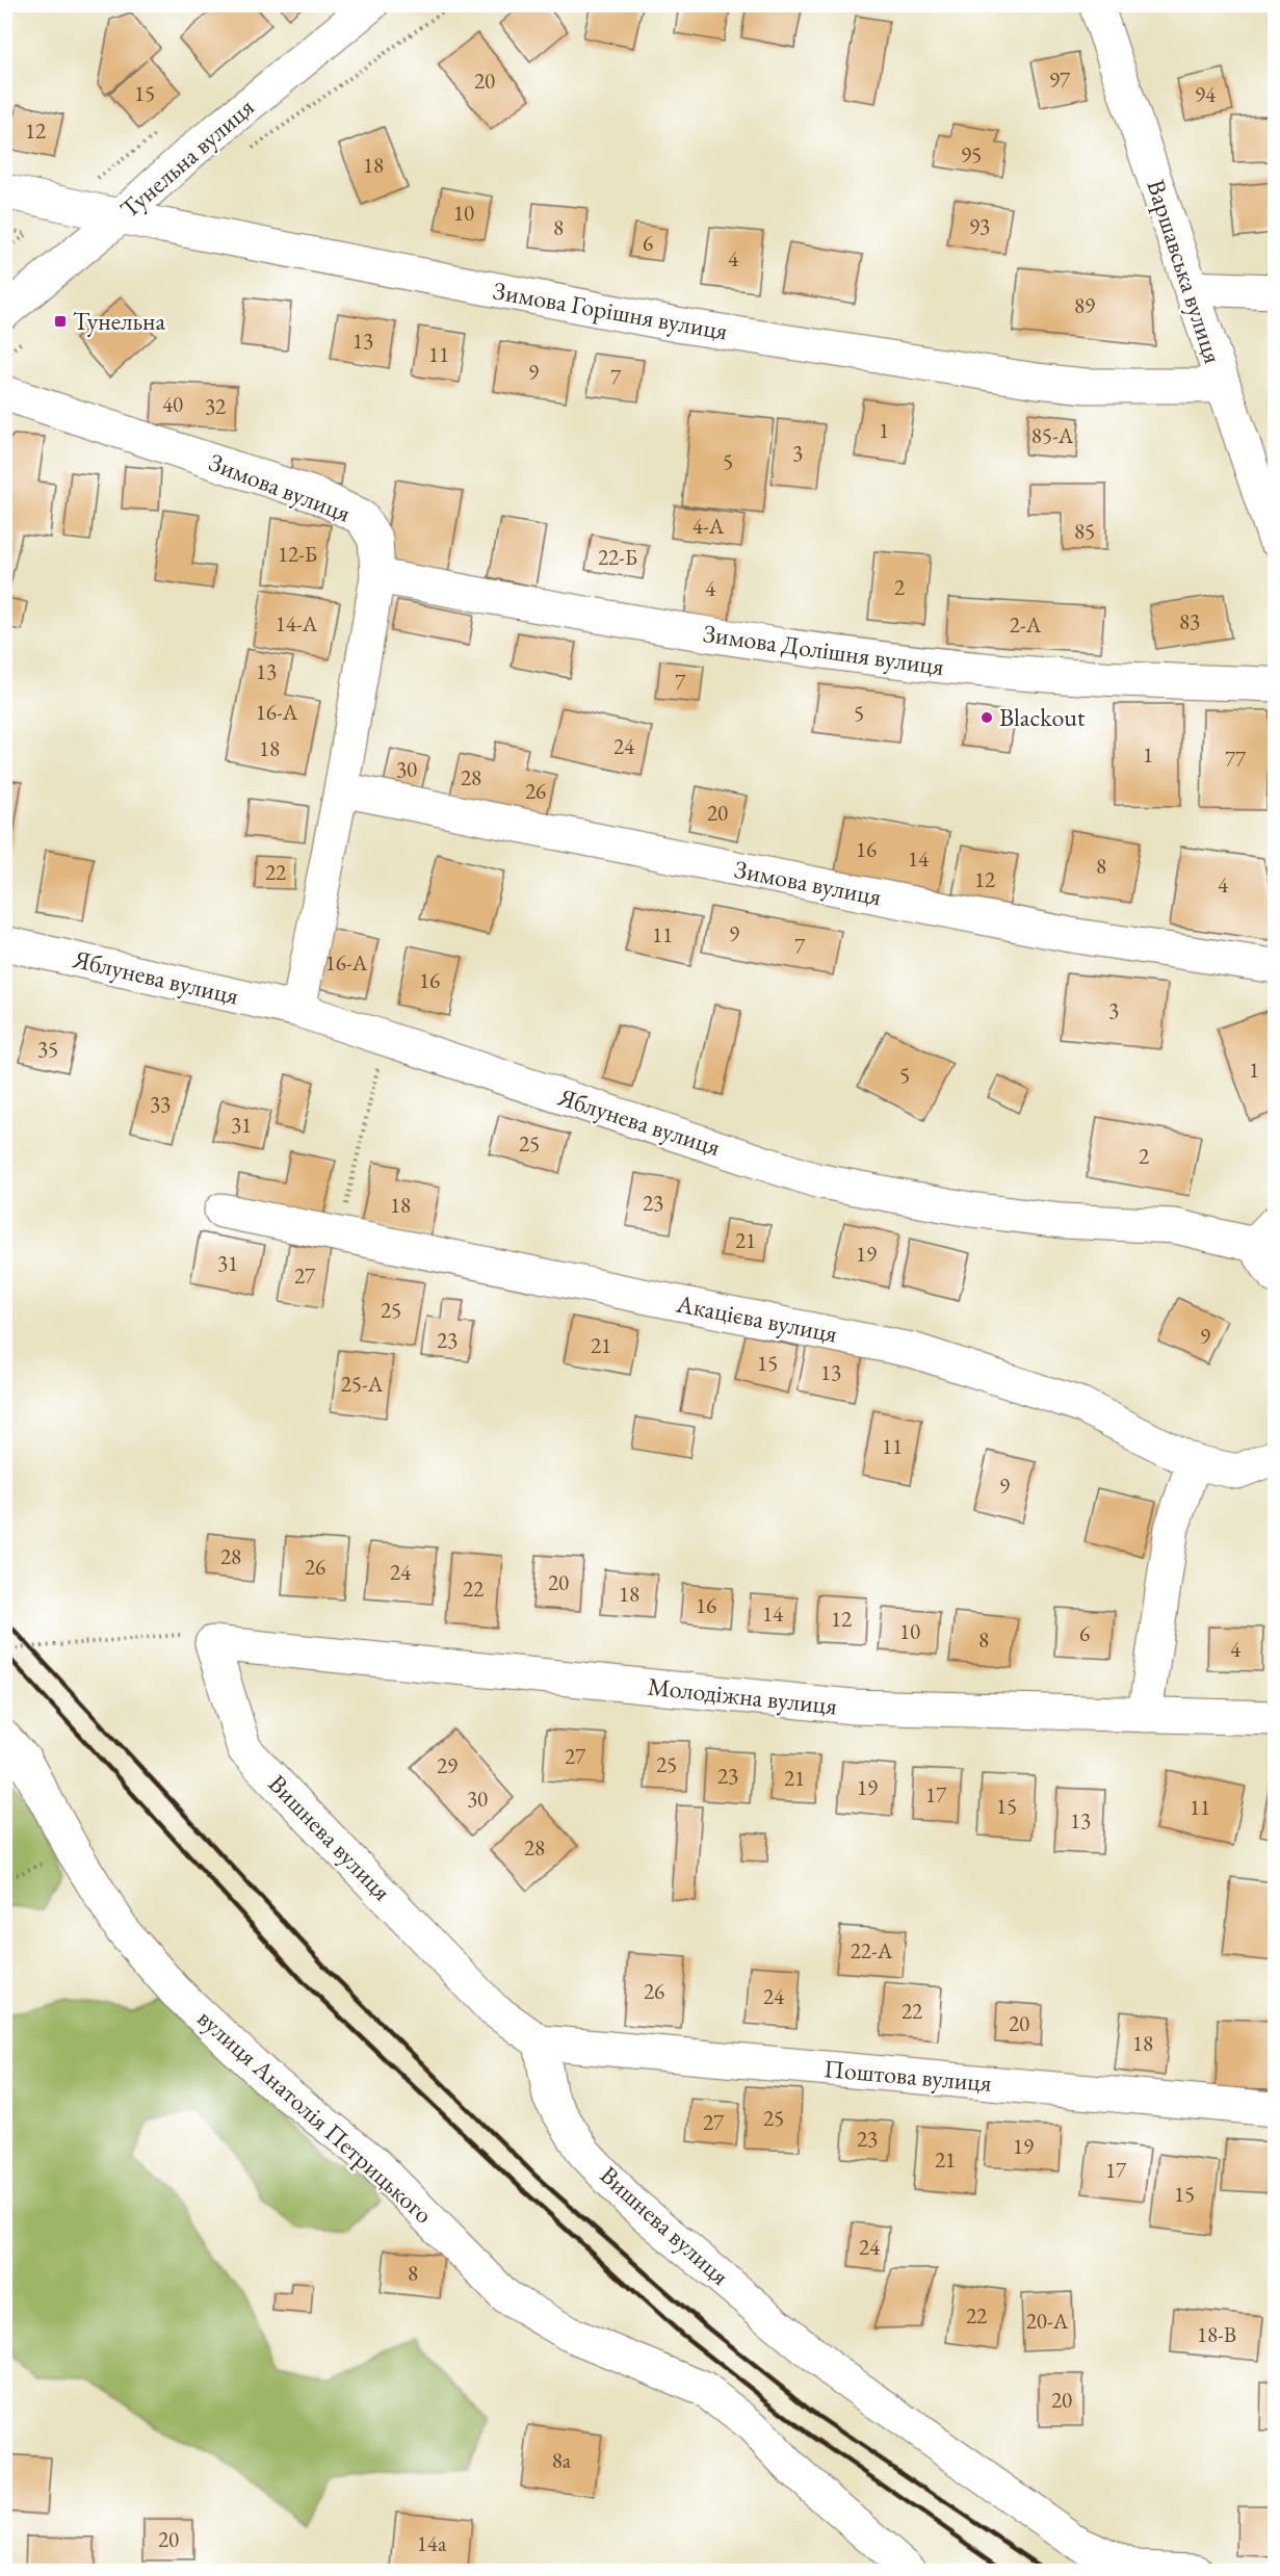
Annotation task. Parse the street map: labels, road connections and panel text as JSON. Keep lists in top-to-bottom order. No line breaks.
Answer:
{"streets":{"street":["Тунельна вулиця","Варшавська вулиця","Зимова Горішня вулиця","Зимова вулиця","Зимова Долішня вулиця","Яблунева вулиця","Акацієва вулиця","Молодіжна вулиця","Вишнева вулиця","Поштова вулиця","вулиця Анатолія Петрицького"]},"crossings":[["Тунельна вулиця","Зимова Горішня вулиця"],["Варшавська вулиця","Зимова Горішня вулиця"],["Зимова вулиця","Зимова Долішня вулиця"],["Зимова вулиця","Яблунева вулиця"],["Молодіжна вулиця","Вишнева вулиця"],["Вишнева вулиця","Поштова вулиця"]],"places":{"transit":["Тунельна"],"other":["Blackout"]},"house_numbers":["97","20","15","94","12","95","18","10","93","8","6","4","89","13","11","9","7","40","32","1","85-А","3","5","4-А","85","12-Б","22-Б","2","4","83","14-А","2-А","13","7","16-А","5","24","18","1","77","30","28","26","20","16","14","8","22","12","4","9","11","7","16-А","16","3","35","1","5","33","31","25","2","23","18","21","19","31","27","25","9","23","21","15","13","25-А","11","9","28","26","24","20","22","18","16","14","12","10","6","8","4","27","25","29","23","21","19","17","30","15","11","13","28","22-А","26","24","22","20","18","25","27","23","19","21","17","15","24","8","22","20-А","18-В","20","8а","20","14а"]}
